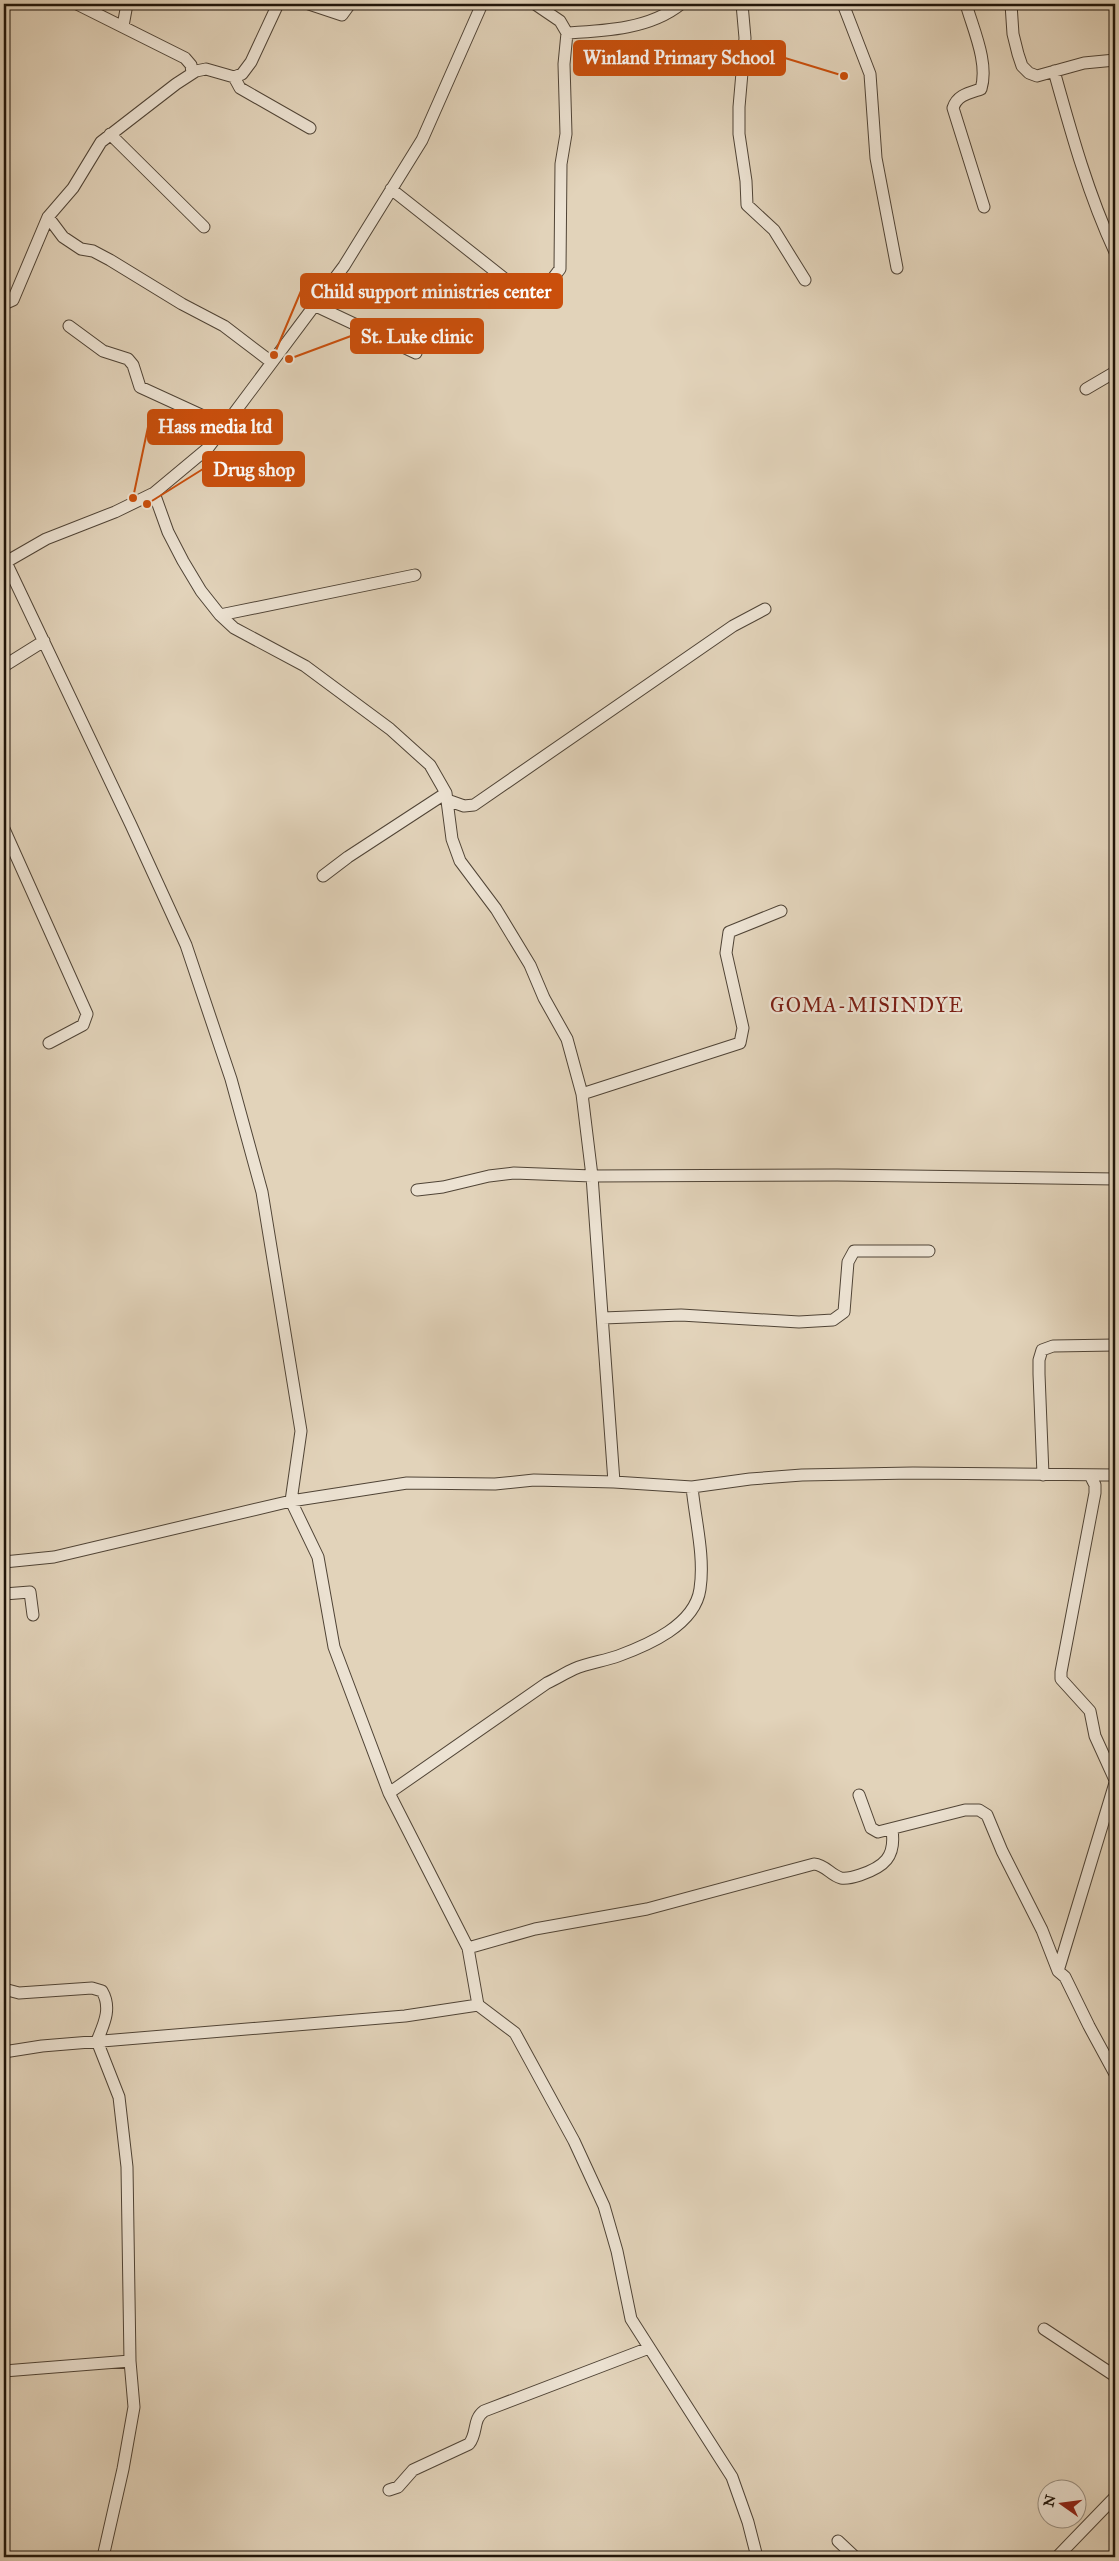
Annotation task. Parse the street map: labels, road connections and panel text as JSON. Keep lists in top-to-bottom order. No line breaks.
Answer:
{"districts":["GOMA-MISINDYE"],"places":["Winland Primary School","Child support ministries center","St. Luke clinic","Hass media ltd","Drug shop"],"north":"left"}
